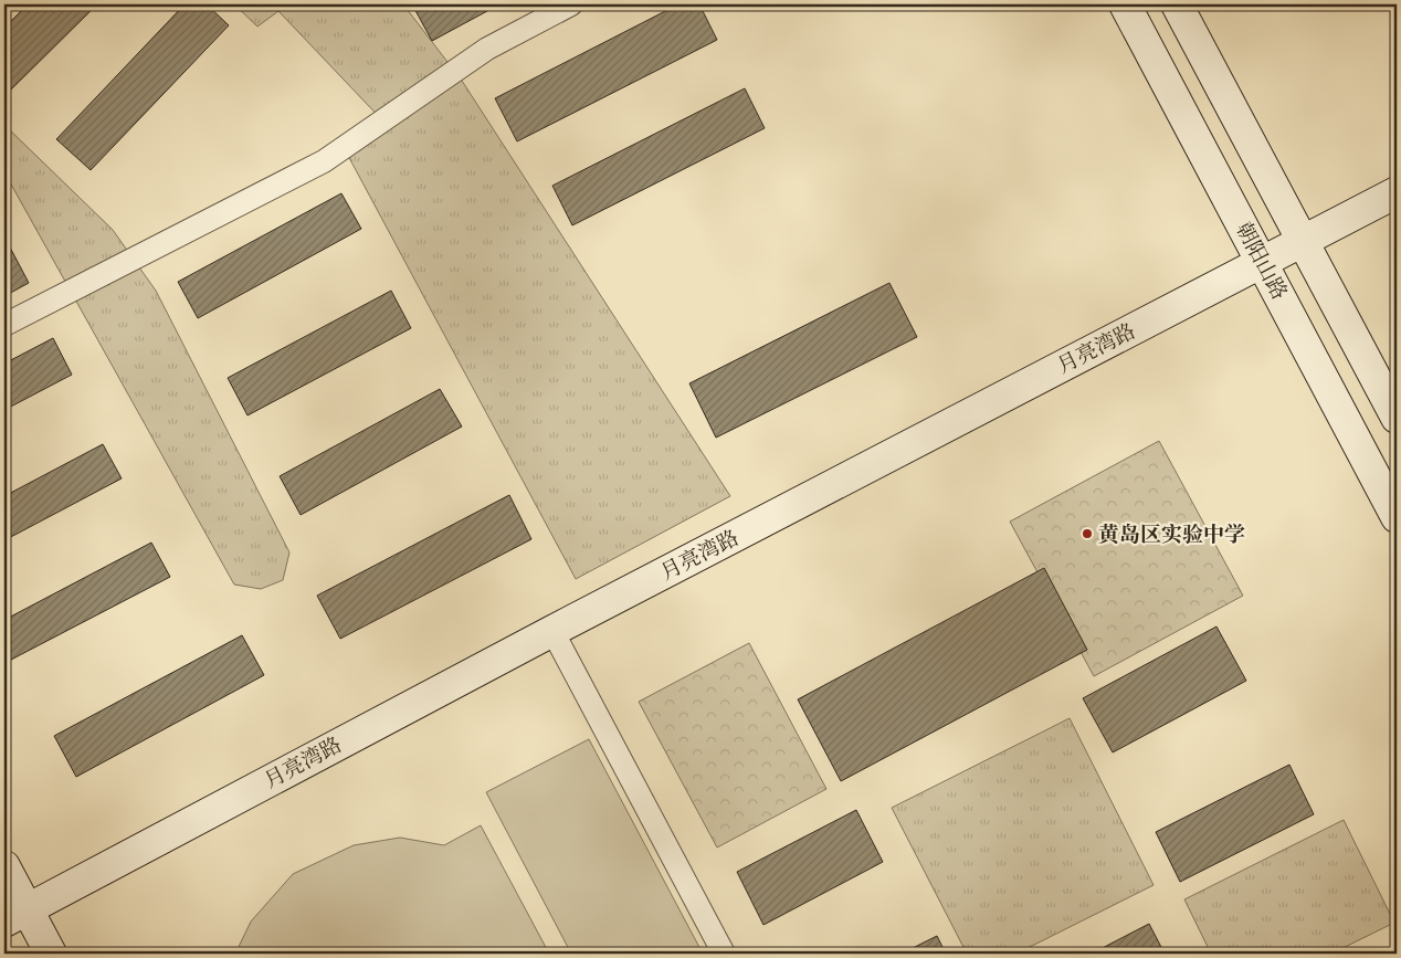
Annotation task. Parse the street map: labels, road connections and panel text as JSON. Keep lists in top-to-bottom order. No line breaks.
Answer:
{"streets":{"street":["朝阳山路","月亮湾路"]},"crossings":[["朝阳山路","月亮湾路"]],"places":["黄岛区实验中学"]}
